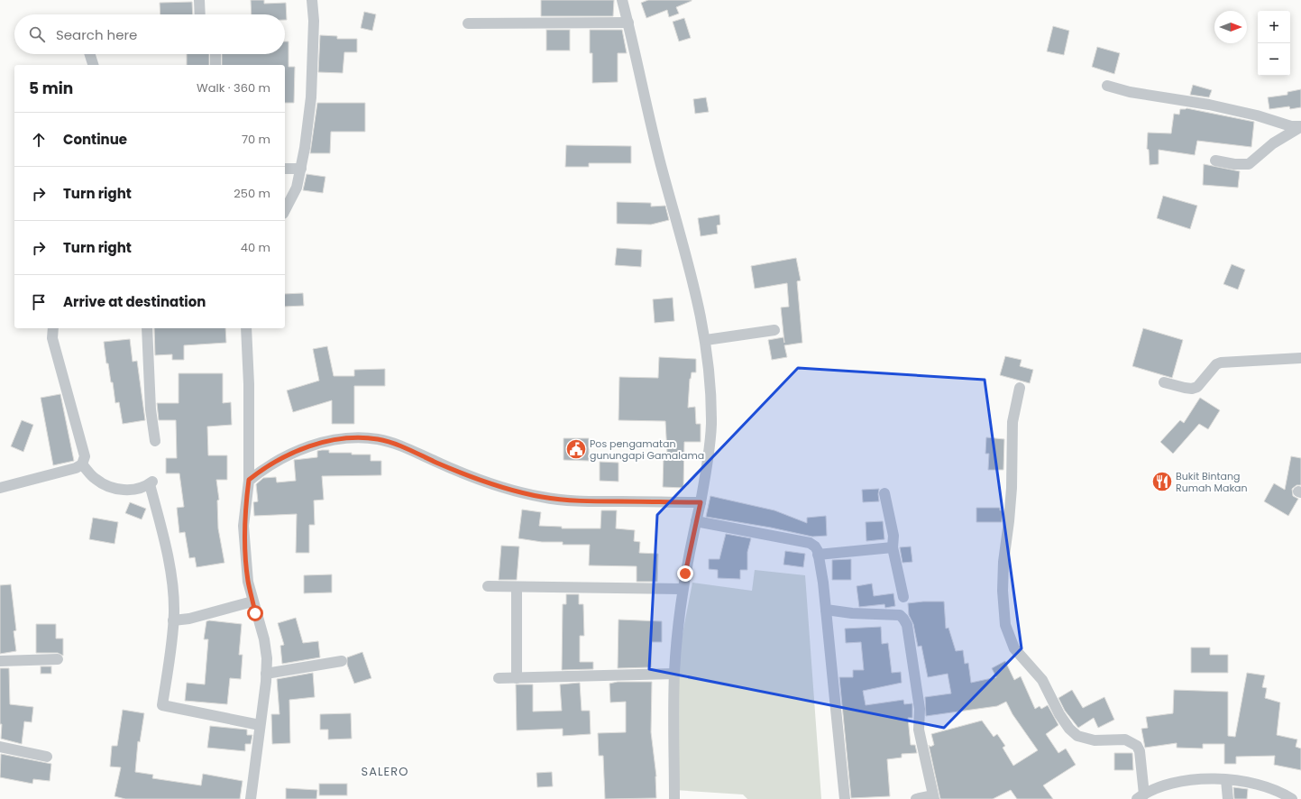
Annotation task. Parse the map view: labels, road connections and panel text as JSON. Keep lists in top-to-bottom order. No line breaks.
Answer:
{"districts":["SALERO"],"places":{"public building":["Pos pengamatan gunungapi Gamalama"],"restaurant":["Bukit Bintang Rumah Makan"]},"north":"right","page":{"map_buttons":["+","−"],"search":"Search here","heading":["5 min","Walk · 360 m"],"list":[["Continue","70 m"],["Turn right","250 m"],["Turn right","40 m"],"Arrive at destination"]}}
